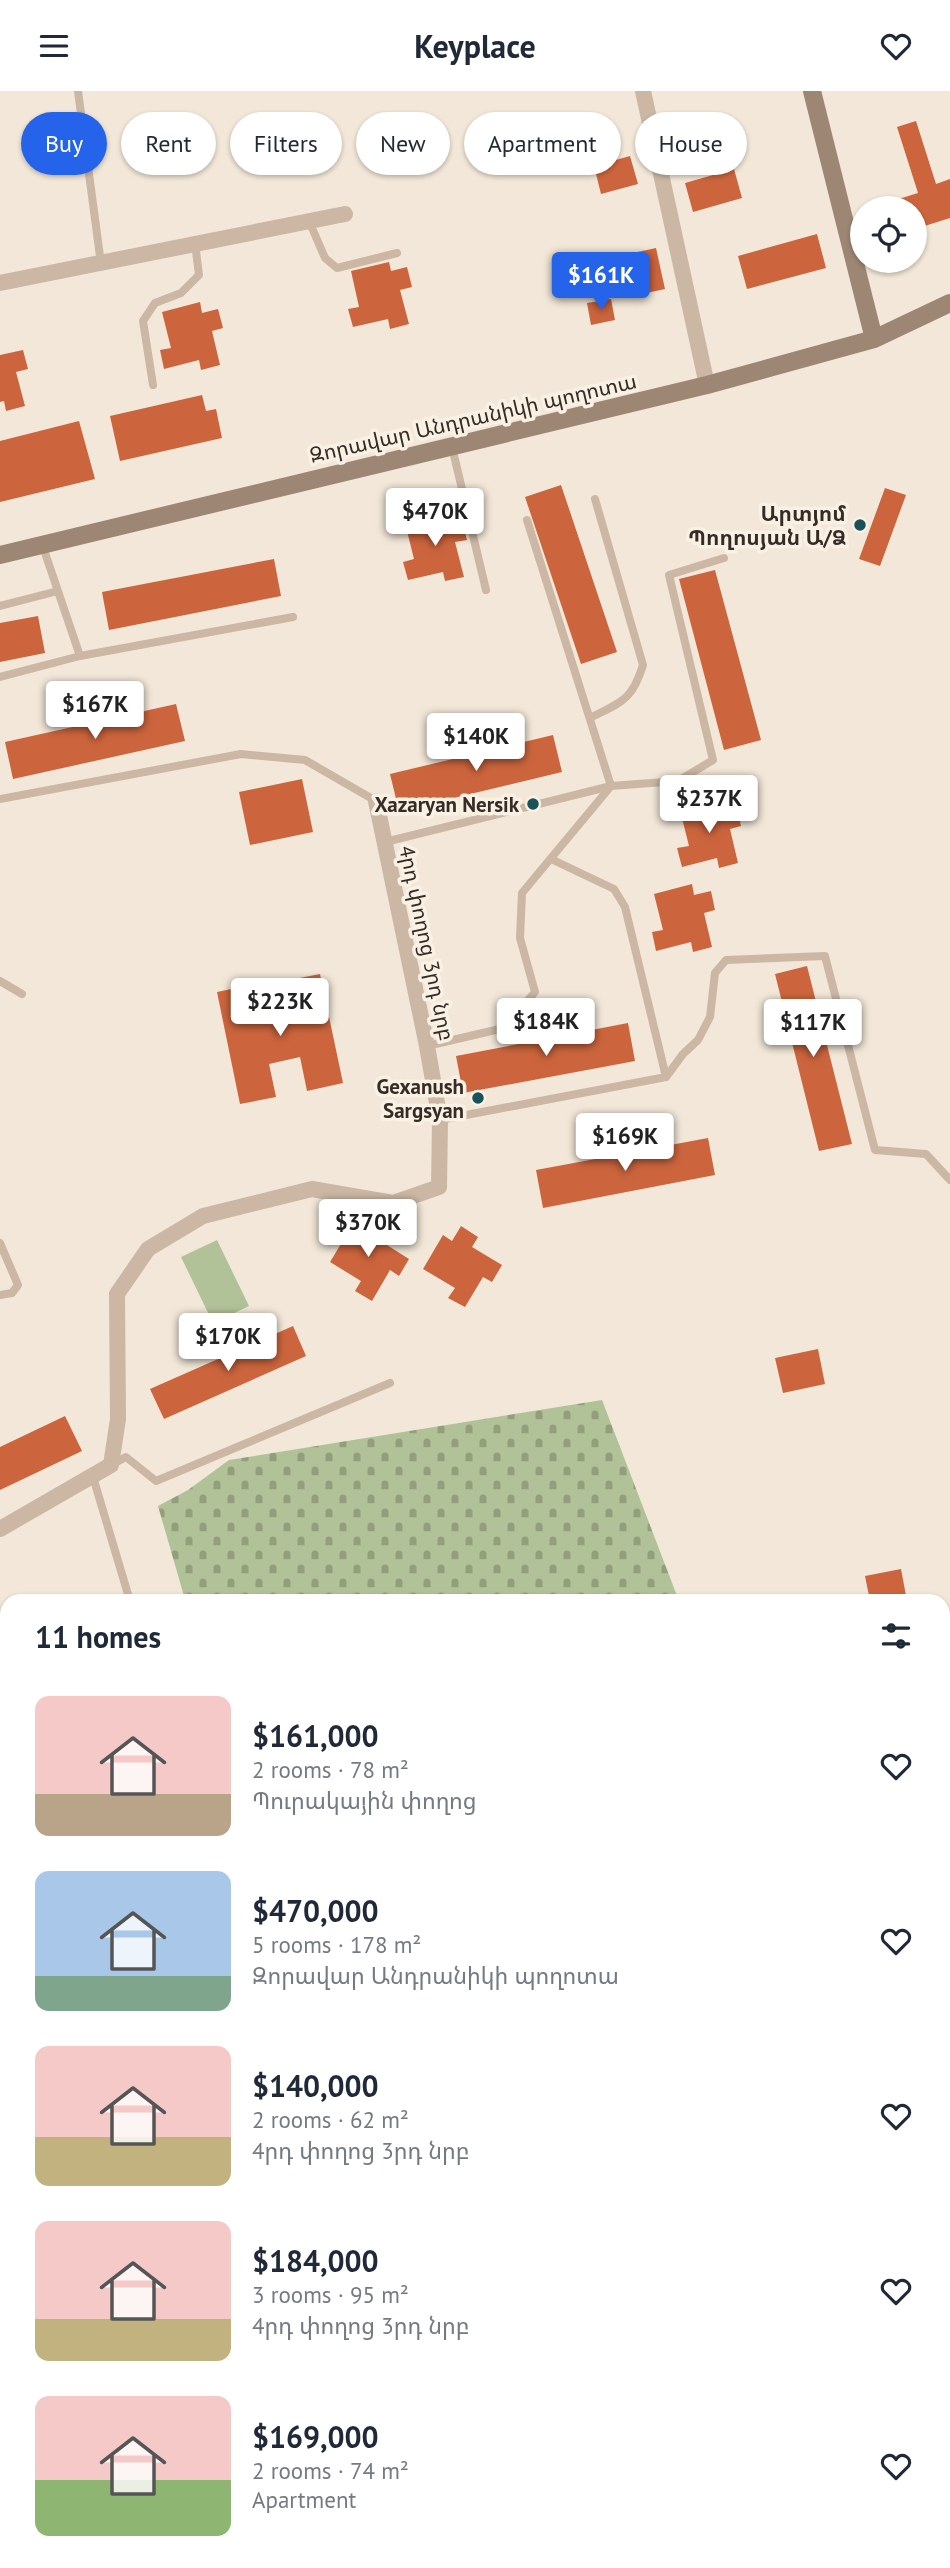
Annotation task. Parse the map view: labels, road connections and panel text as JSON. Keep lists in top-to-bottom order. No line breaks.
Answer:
{"streets":{"main road":["Զորավար Անդրանիկի պողոտա"],"street":["4րդ փողոց 3րդ նրբ"]},"places":["Արտյոմ Պողոսյան Ա/Ձ","Xazaryan Nersik","Gexanush Sargsyan"],"page":{"header":"Keyplace","chip":["Buy","Rent","Filters","New","Apartment","House"],"price":["$161K","$470K","$167K","$140K","$237K","$223K","$184K","$117K","$169K","$370K","$170K"],"heading":"11 homes","list":[{"name":"$161,000","note":"2 rooms · 78 m² · Պուրակային փողոց"},{"name":"$470,000","note":"5 rooms · 178 m² · Զորավար Անդրանիկի պողոտա"},{"name":"$140,000","note":"2 rooms · 62 m² · 4րդ փողոց 3րդ նրբ"},{"name":"$184,000","note":"3 rooms · 95 m² · 4րդ փողոց 3րդ նրբ"},{"name":"$169,000","note":"2 rooms · 74 m² · Apartment"}]}}
